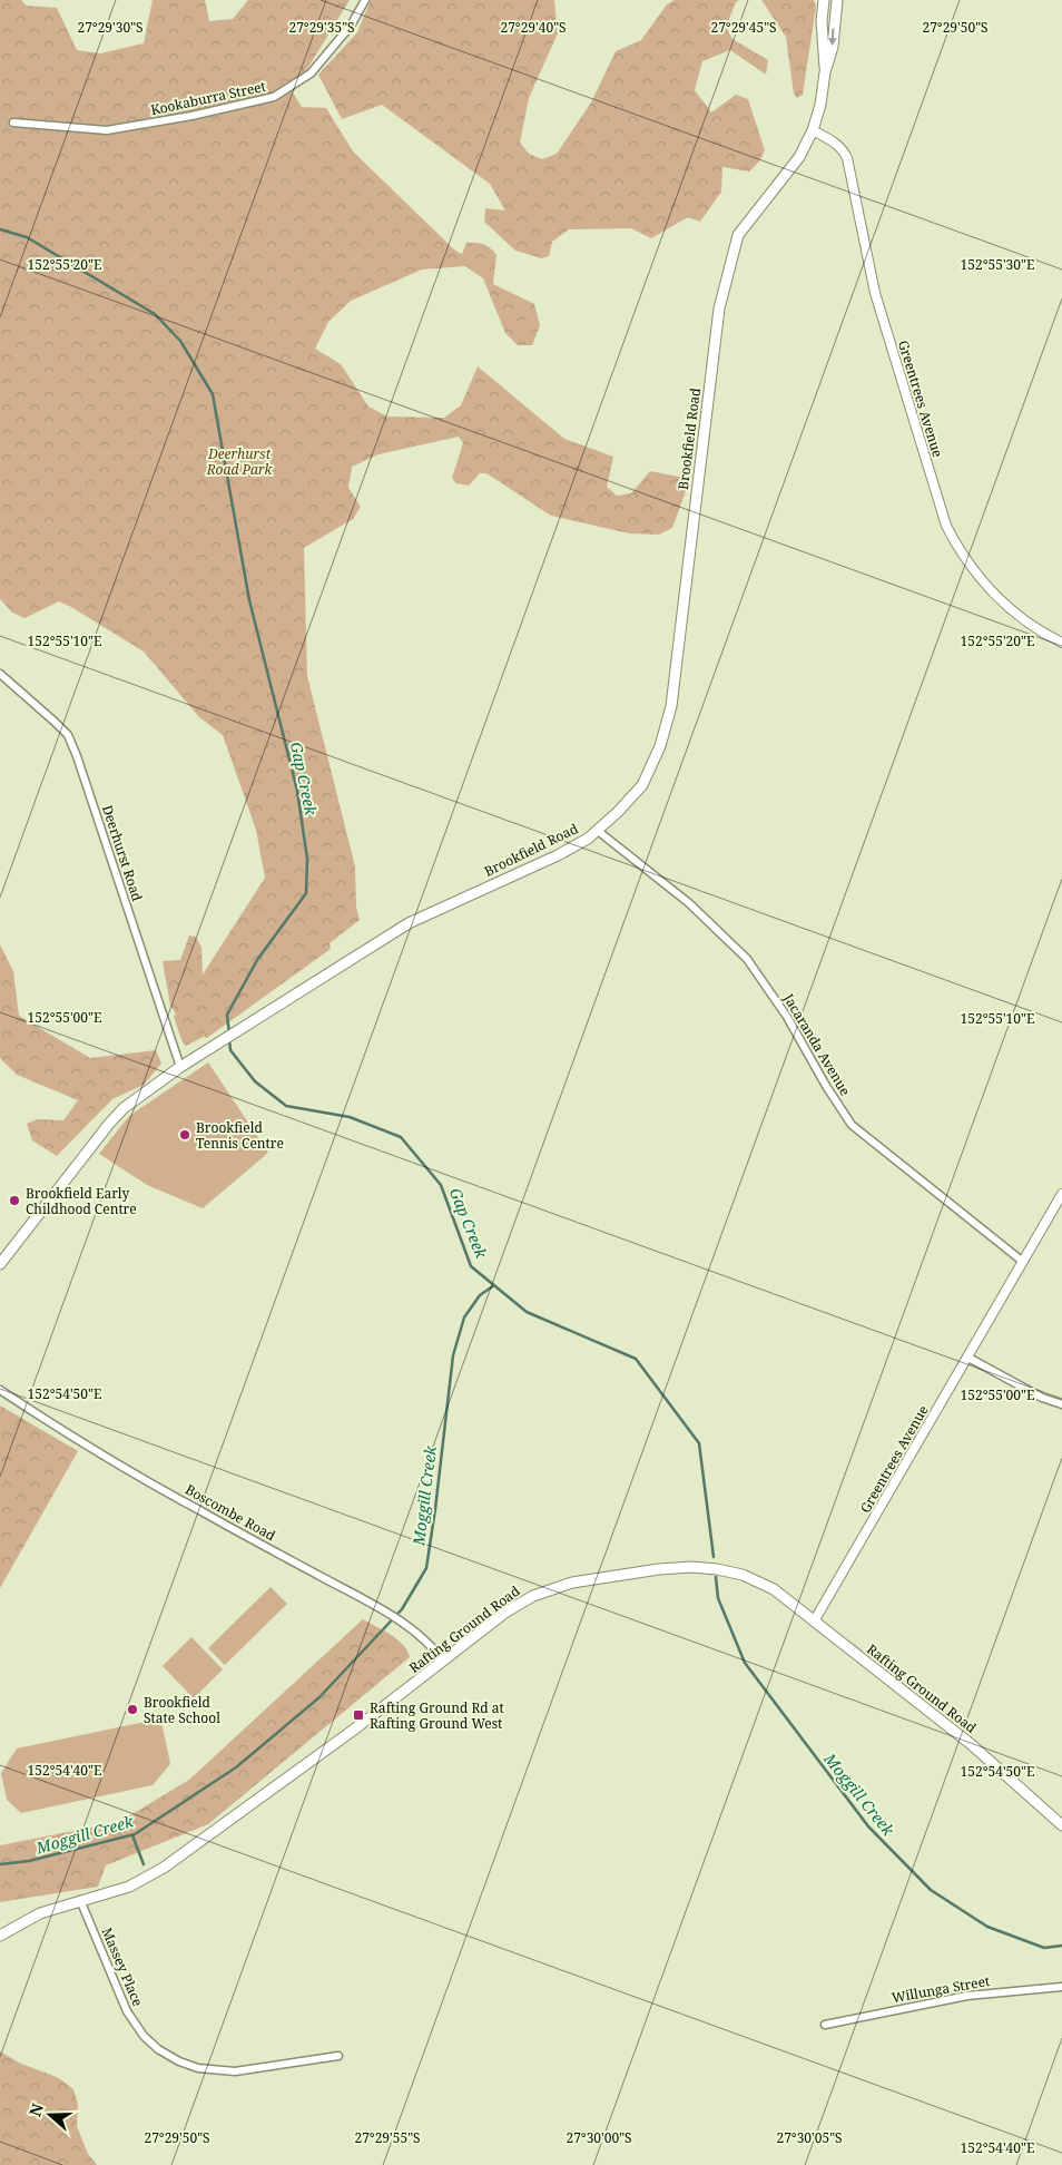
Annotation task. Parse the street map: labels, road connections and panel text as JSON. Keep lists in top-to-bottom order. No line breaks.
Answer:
{"streets":{"main road":["Brookfield Road","Rafting Ground Road"],"street":["Kookaburra Street","Greentrees Avenue","Deerhurst Road","Jacaranda Avenue","Boscombe Road","Massey Place","Willunga Street"]},"crossings":[["Greentrees Avenue","Brookfield Road"],["Greentrees Avenue","Jacaranda Avenue"],["Greentrees Avenue","Rafting Ground Road"],["Brookfield Road","Deerhurst Road"],["Brookfield Road","Jacaranda Avenue"],["Boscombe Road","Rafting Ground Road"],["Rafting Ground Road","Massey Place"]],"water":["Gap Creek","Moggill Creek"],"parks":["Deerhurst Road Park"],"places":{"other":["Brookfield Tennis Centre","Brookfield Early Childhood Centre","Brookfield State School"],"transit":["Rafting Ground Rd at Rafting Ground West"]},"north":"left","coordinates":["27°29'30\"S","27°29'35\"S","27°29'40\"S","27°29'45\"S","27°29'50\"S","152°55'20\"E","152°55'30\"E","152°55'10\"E","152°55'00\"E","152°54'50\"E","152°54'40\"E","27°29'55\"S","27°30'00\"S","27°30'05\"S"]}
